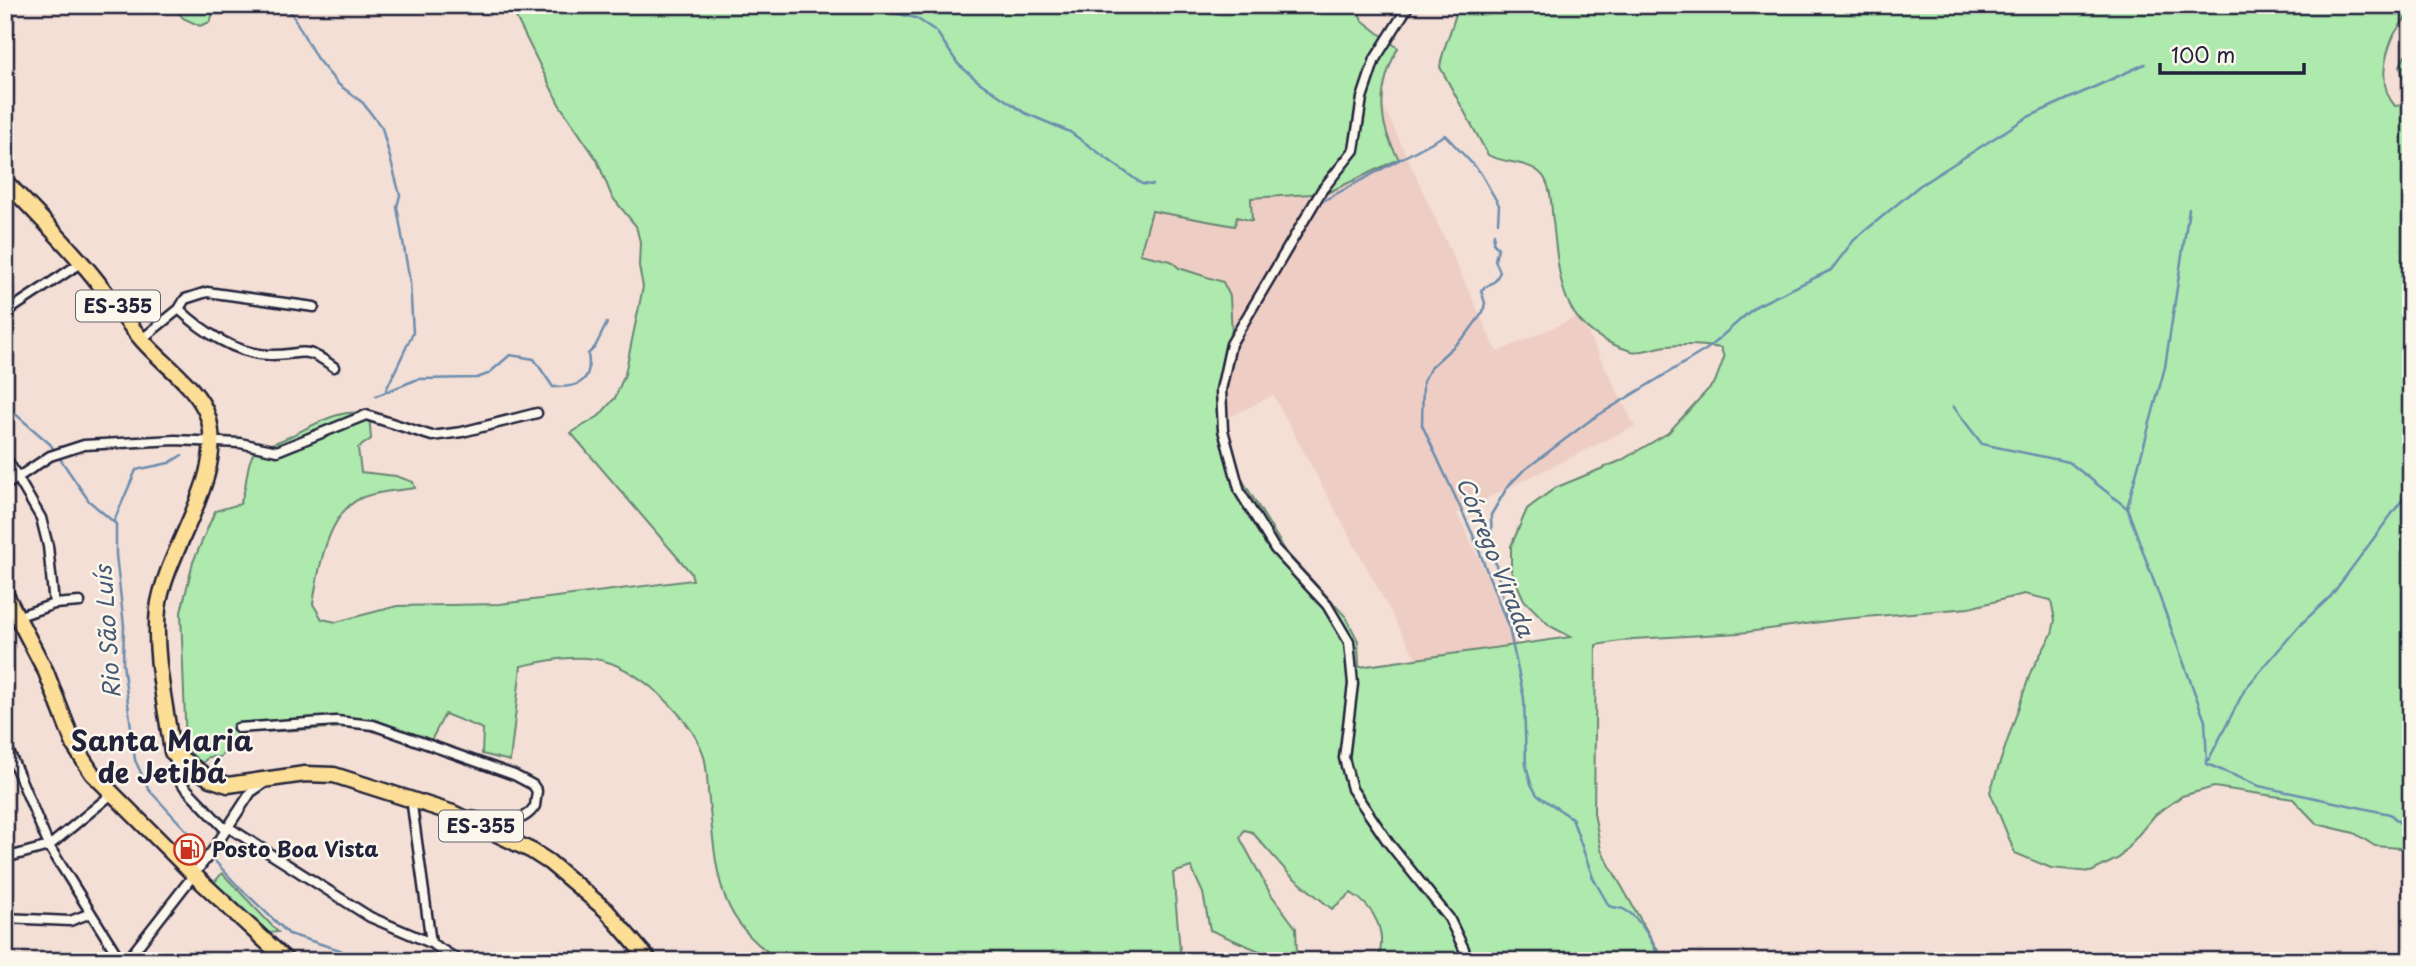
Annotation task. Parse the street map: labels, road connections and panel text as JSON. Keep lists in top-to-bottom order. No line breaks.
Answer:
{"streets":{"main road":["ES-355"]},"districts":["Santa Maria de Jetibá"],"water":["Córrego Virada","Rio São Luís"],"places":{"fuel station":["Posto Boa Vista"]},"scale_bar":"100 m"}
